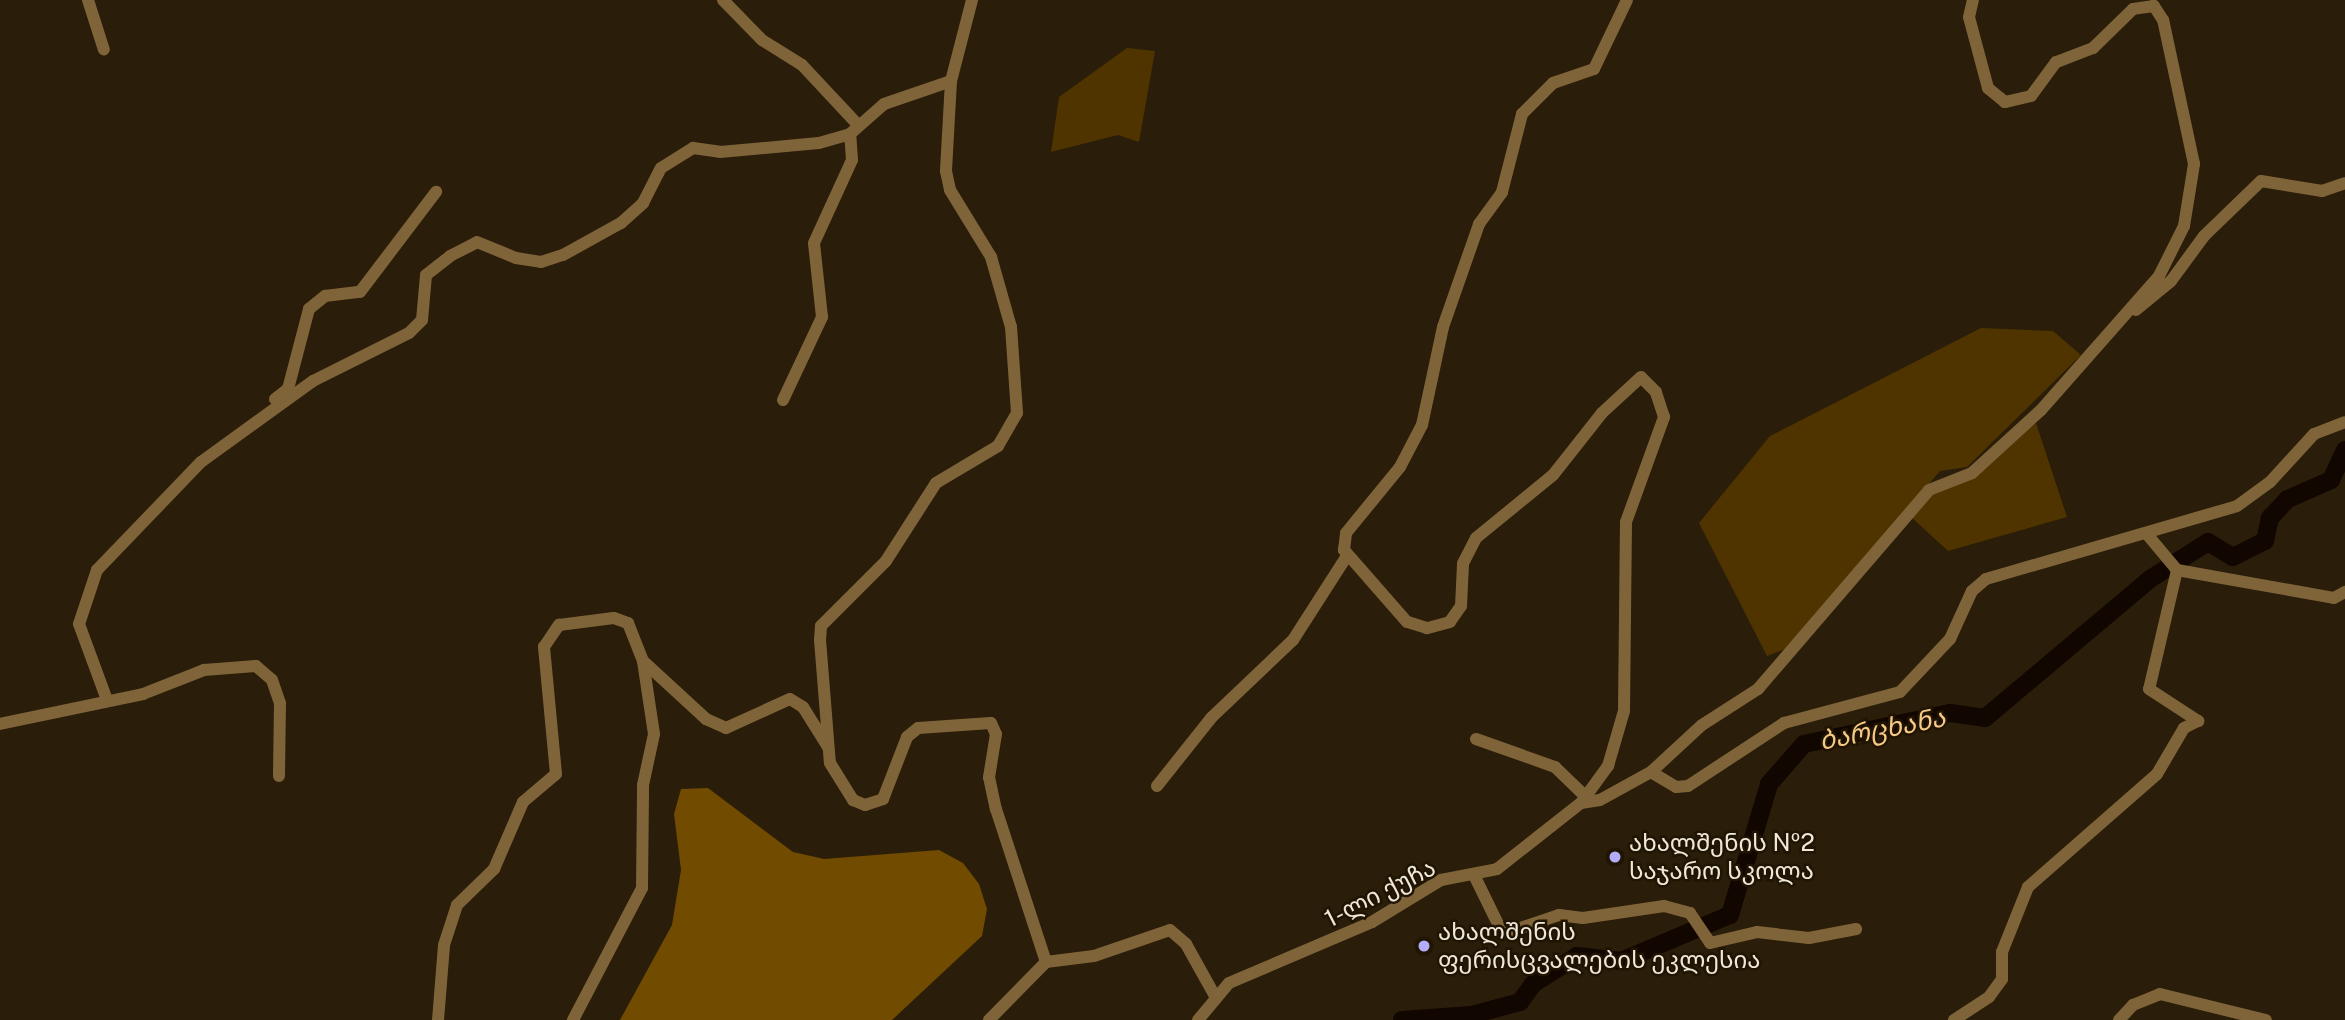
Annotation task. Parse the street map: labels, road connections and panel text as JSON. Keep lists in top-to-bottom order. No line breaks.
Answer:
{"streets":{"street":["1-ლი ქუჩა"]},"water":["ბარცხანა"],"places":["ახალშენის №2 საჯარო სკოლა","ახალშენის ფერისცვალების ეკლესია"]}
